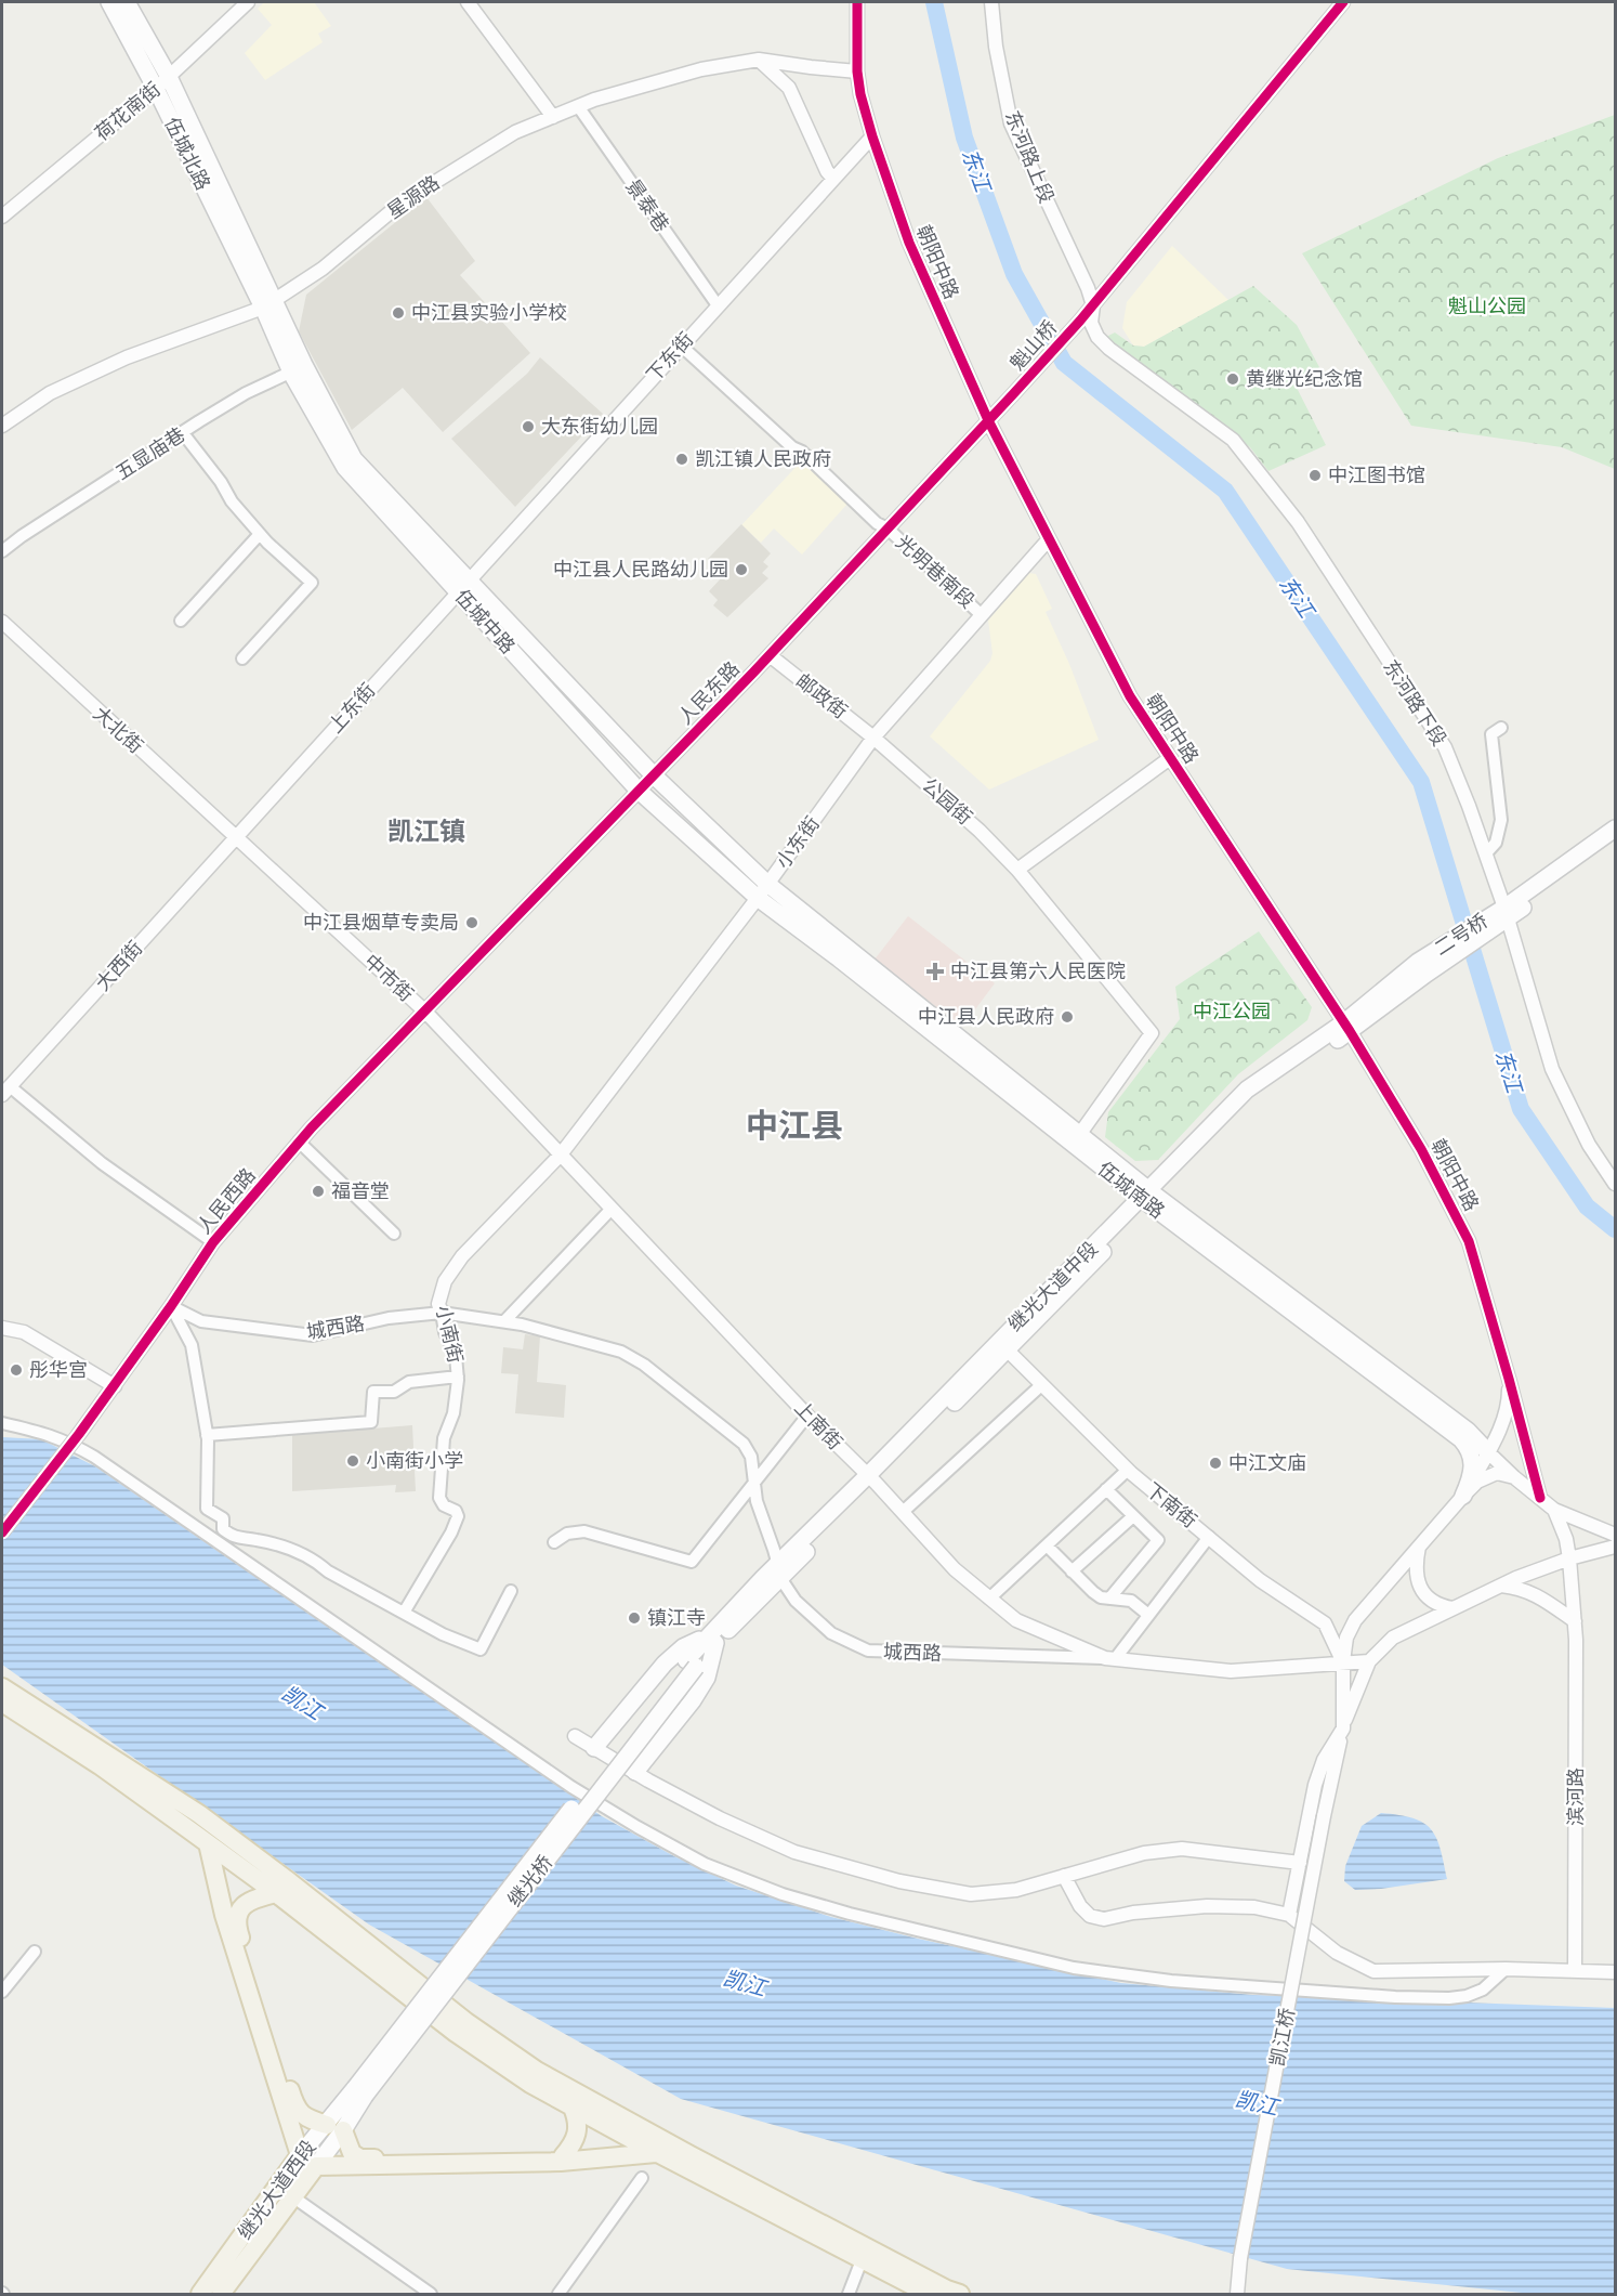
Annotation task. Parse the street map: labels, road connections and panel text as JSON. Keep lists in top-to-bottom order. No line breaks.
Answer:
{"streets":{"main road":["伍城北路","伍城中路","二号桥","伍城南路","继光大道中段","继光桥","继光大道西段"],"street":["荷花南街","东河路上段","星源路","景泰巷","朝阳中路","魁山桥","下东街","五显庙巷","光明巷南段","人民东路","邮政街","东河路下段","上东街","大北街","公园街","小东街","大西街","中市街","人民西路","城西路","小南街","上南街","下南街","滨河路","凯江桥"]},"crossings":[["荷花南街","伍城北路"],["伍城北路","星源路"],["伍城北路","伍城中路"],["东河路上段","魁山桥"],["东河路上段","东河路下段"],["星源路","景泰巷"],["星源路","朝阳中路"],["星源路","伍城中路"],["景泰巷","下东街"],["朝阳中路","下东街"],["朝阳中路","人民东路"],["朝阳中路","小东街"],["朝阳中路","继光大道中段"],["魁山桥","人民东路"],["魁山桥","东河路下段"],["下东街","光明巷南段"],["下东街","伍城中路"],["下东街","上东街"],["五显庙巷","伍城中路"],["光明巷南段","人民东路"],["光明巷南段","小东街"],["伍城中路","人民东路"],["伍城中路","上东街"],["伍城中路","小东街"],["伍城中路","伍城南路"],["人民东路","邮政街"],["人民东路","中市街"],["人民东路","人民西路"],["邮政街","公园街"],["邮政街","小东街"],["东河路下段","二号桥"],["上东街","大北街"],["上东街","大西街"],["上东街","中市街"],["大北街","大西街"],["大北街","中市街"],["公园街","小东街"],["公园街","伍城南路"],["小东街","中市街"],["小东街","伍城南路"],["小东街","小南街"],["小东街","上南街"],["二号桥","继光大道中段"],["大西街","中市街"],["中市街","人民西路"],["中市街","小南街"],["中市街","上南街"],["伍城南路","继光大道中段"],["人民西路","城西路"],["继光大道中段","城西路"],["继光大道中段","上南街"],["继光大道中段","下南街"],["继光大道中段","继光桥"],["城西路","小南街"],["城西路","上南街"],["城西路","下南街"],["小南街","上南街"],["继光桥","继光大道西段"]],"districts":["凯江镇","中江县"],"water":["东江","凯江"],"parks":["魁山公园","中江公园"],"places":{"other":["中江县实验小学校","黄继光纪念馆","大东街幼儿园","凯江镇人民政府","中江图书馆","中江县人民路幼儿园","中江县烟草专卖局","中江县人民政府","福音堂","彤华宫","小南街小学","中江文庙","镇江寺"],"health":["中江县第六人民医院"]}}
